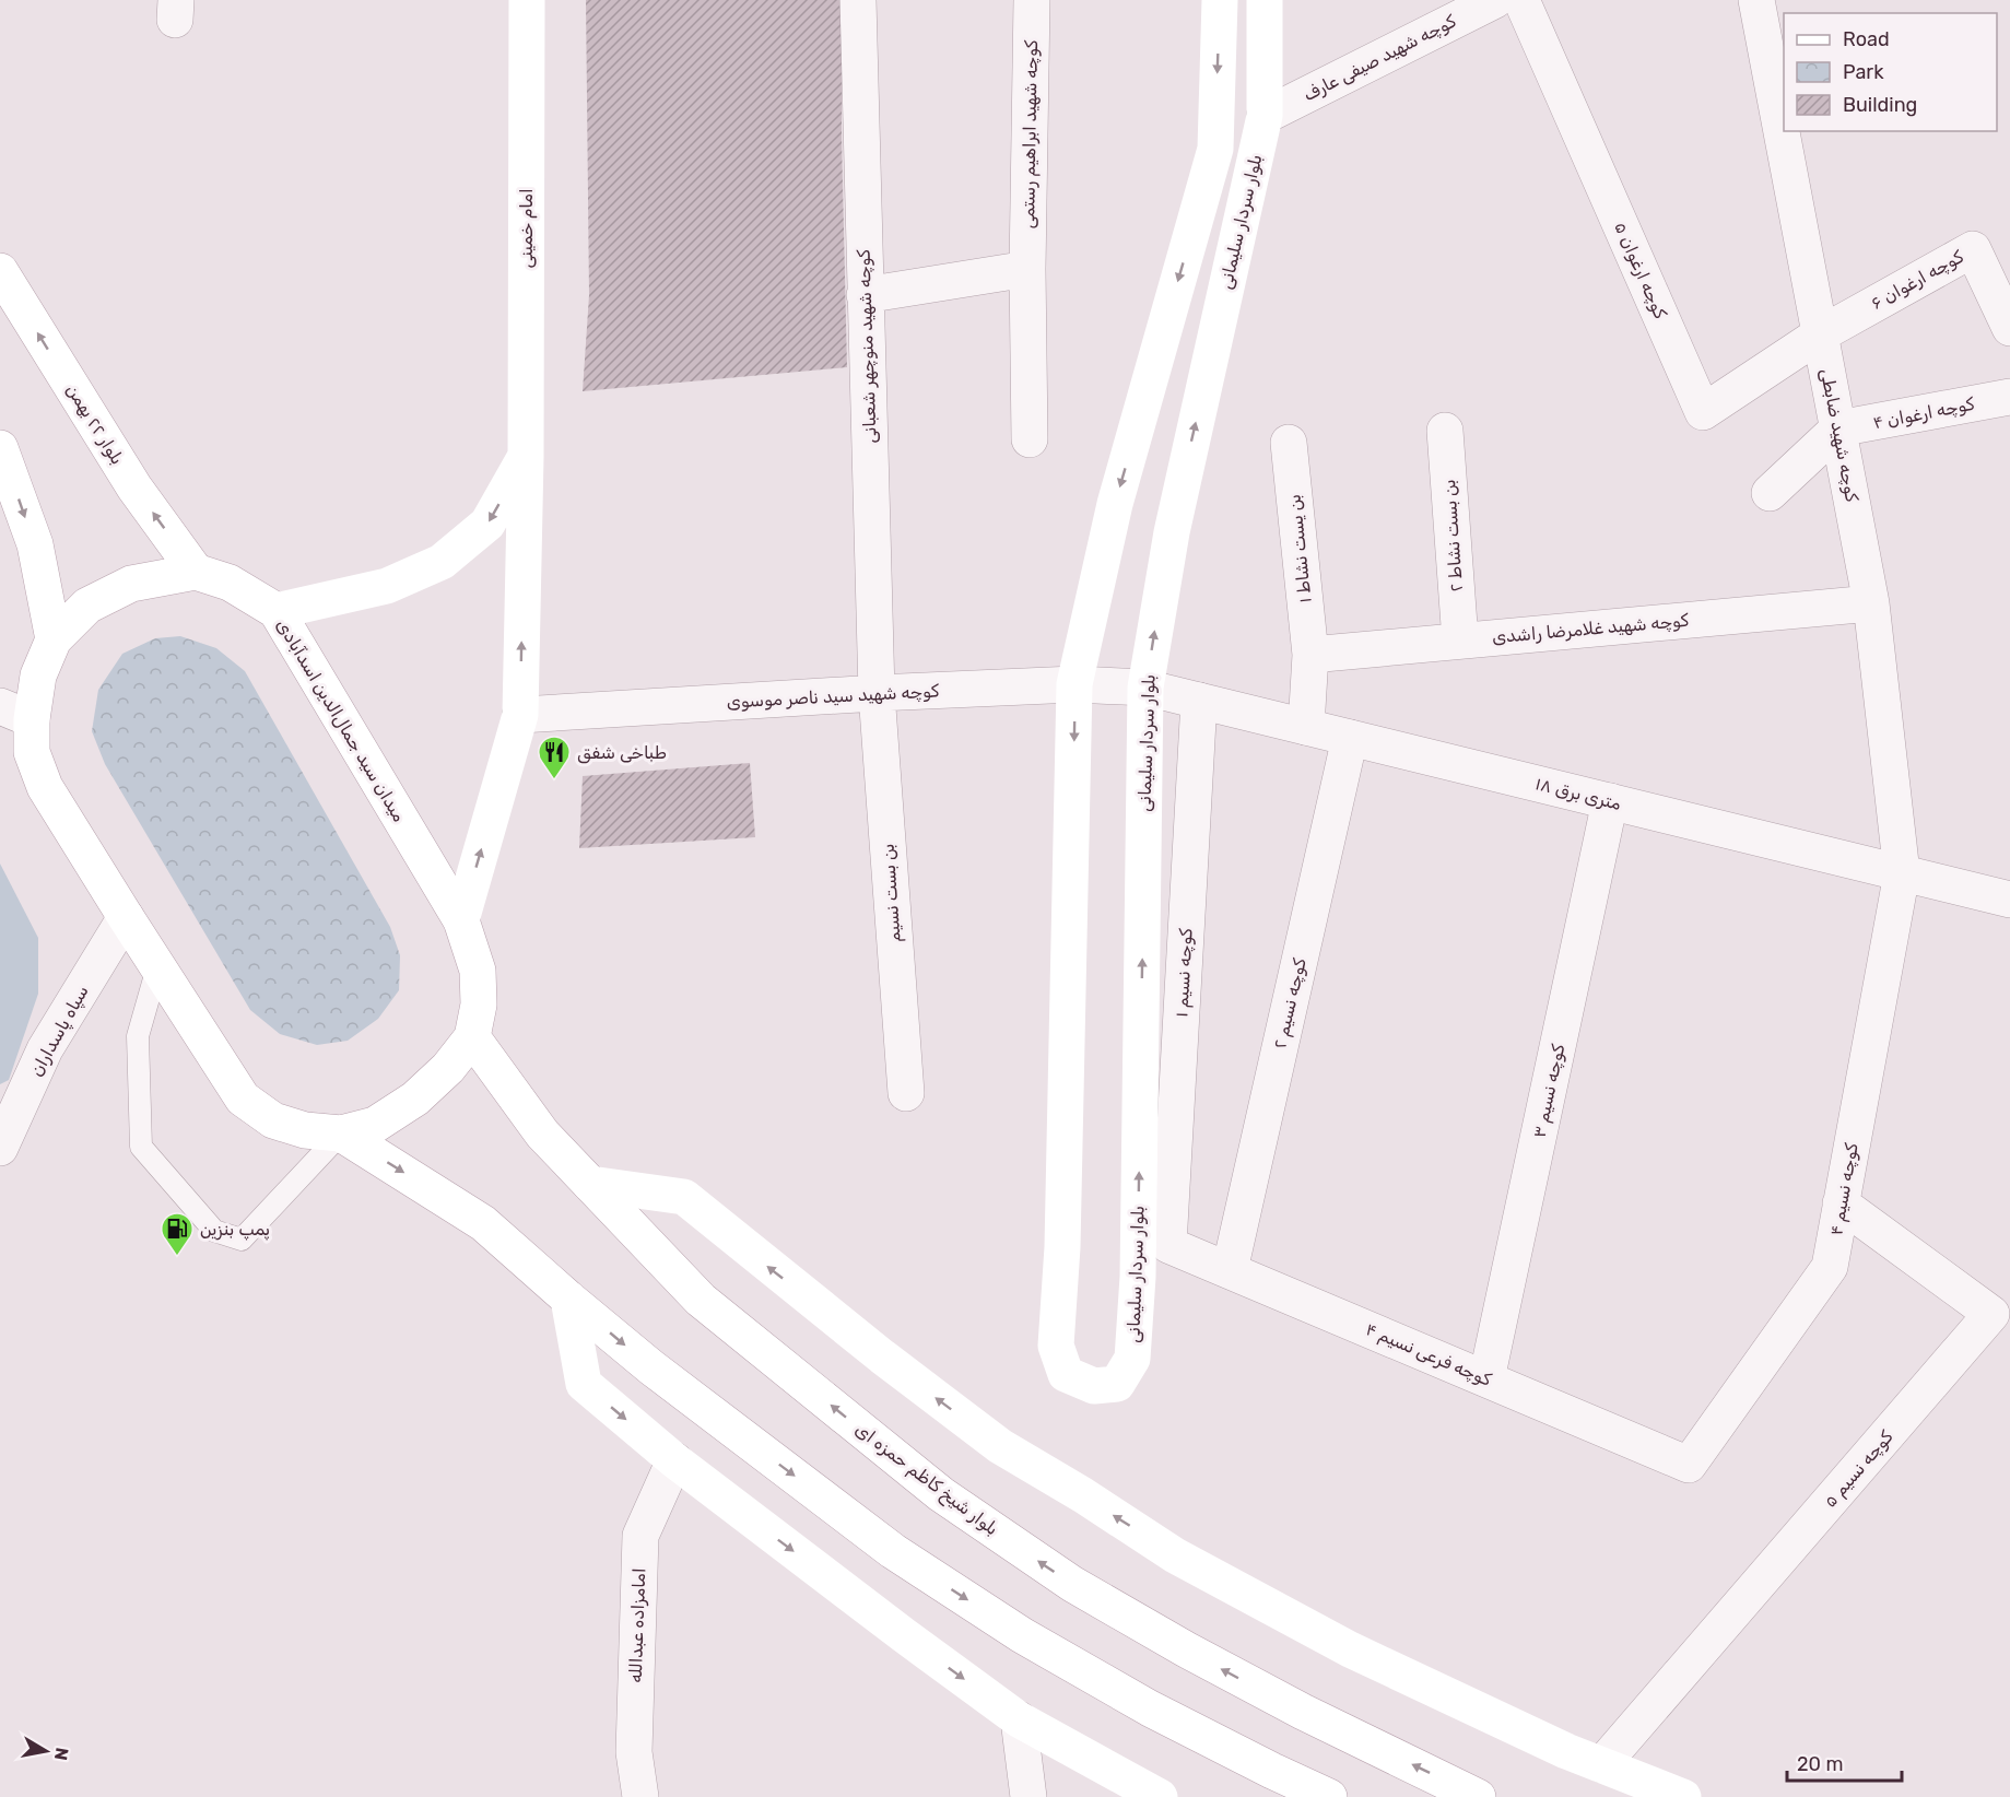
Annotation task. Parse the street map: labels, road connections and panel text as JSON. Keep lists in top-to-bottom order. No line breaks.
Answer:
{"streets":{"main road":["بلوار سردار سلیمانی","امام خمینی","بلوار ۲۲ بهمن","میدان سید جمال‌الدین اسدآبادی","بلوار شیخ کاظم حمزه ای"],"street":["کوچه شهید صیفی عارف","کوچه شهید ابراهیم رستمی","کوچه ارغوان ۵","کوچه ارغوان ۶","کوچه شهید منوچهر شعبانی","کوچه ارغوان ۴","کوچه شهید ضابطی","بن بست نشاط ۲","بن یست نشاط ۱","کوچه شهید غلامرضا راشدی","کوچه شهید سید ناصر موسوی","۱۸ متری برق","بن بست نسیم","کوچه نسیم ۱","کوچه نسیم ۲","سپاه پاسداران","کوچه نسیم ۳","کوچه نسیم ۴","کوچه فرعی نسیم ۴","کوچه نسیم ۵","امامزاده عبدالله"]},"crossings":[["کوچه شهید صیفی عارف","بلوار سردار سلیمانی"],["بلوار سردار سلیمانی","کوچه شهید سید ناصر موسوی"],["بلوار سردار سلیمانی","۱۸ متری برق"],["امام خمینی","کوچه شهید سید ناصر موسوی"],["امام خمینی","میدان سید جمال‌الدین اسدآبادی"],["کوچه ارغوان ۵","کوچه ارغوان ۶"],["کوچه ارغوان ۵","کوچه شهید ضابطی"],["کوچه ارغوان ۶","کوچه شهید ضابطی"],["کوچه شهید منوچهر شعبانی","کوچه شهید سید ناصر موسوی"],["کوچه شهید منوچهر شعبانی","بن بست نسیم"],["کوچه ارغوان ۴","کوچه شهید ضابطی"],["بلوار ۲۲ بهمن","میدان سید جمال‌الدین اسدآبادی"],["کوچه شهید ضابطی","کوچه شهید غلامرضا راشدی"],["کوچه شهید ضابطی","۱۸ متری برق"],["کوچه شهید ضابطی","کوچه نسیم ۴"],["بن بست نشاط ۲","کوچه شهید غلامرضا راشدی"],["بن یست نشاط ۱","کوچه شهید غلامرضا راشدی"],["بن یست نشاط ۱","۱۸ متری برق"],["کوچه شهید سید ناصر موسوی","۱۸ متری برق"],["کوچه شهید سید ناصر موسوی","بن بست نسیم"],["میدان سید جمال‌الدین اسدآبادی","سپاه پاسداران"],["میدان سید جمال‌الدین اسدآبادی","بلوار شیخ کاظم حمزه ای"],["۱۸ متری برق","کوچه نسیم ۱"],["۱۸ متری برق","کوچه نسیم ۲"],["۱۸ متری برق","کوچه نسیم ۳"],["۱۸ متری برق","کوچه نسیم ۴"],["کوچه نسیم ۱","کوچه فرعی نسیم ۴"],["کوچه نسیم ۲","کوچه فرعی نسیم ۴"],["کوچه نسیم ۳","کوچه فرعی نسیم ۴"],["کوچه نسیم ۴","کوچه فرعی نسیم ۴"],["کوچه نسیم ۴","کوچه نسیم ۵"]],"one_way":["امام خمینی"],"places":{"restaurant":["طباخی شفق"],"fuel station":["پمپ بنزین"]},"legend":["Road","Park","Building"],"scale_bar":"20 m","north":"right"}
